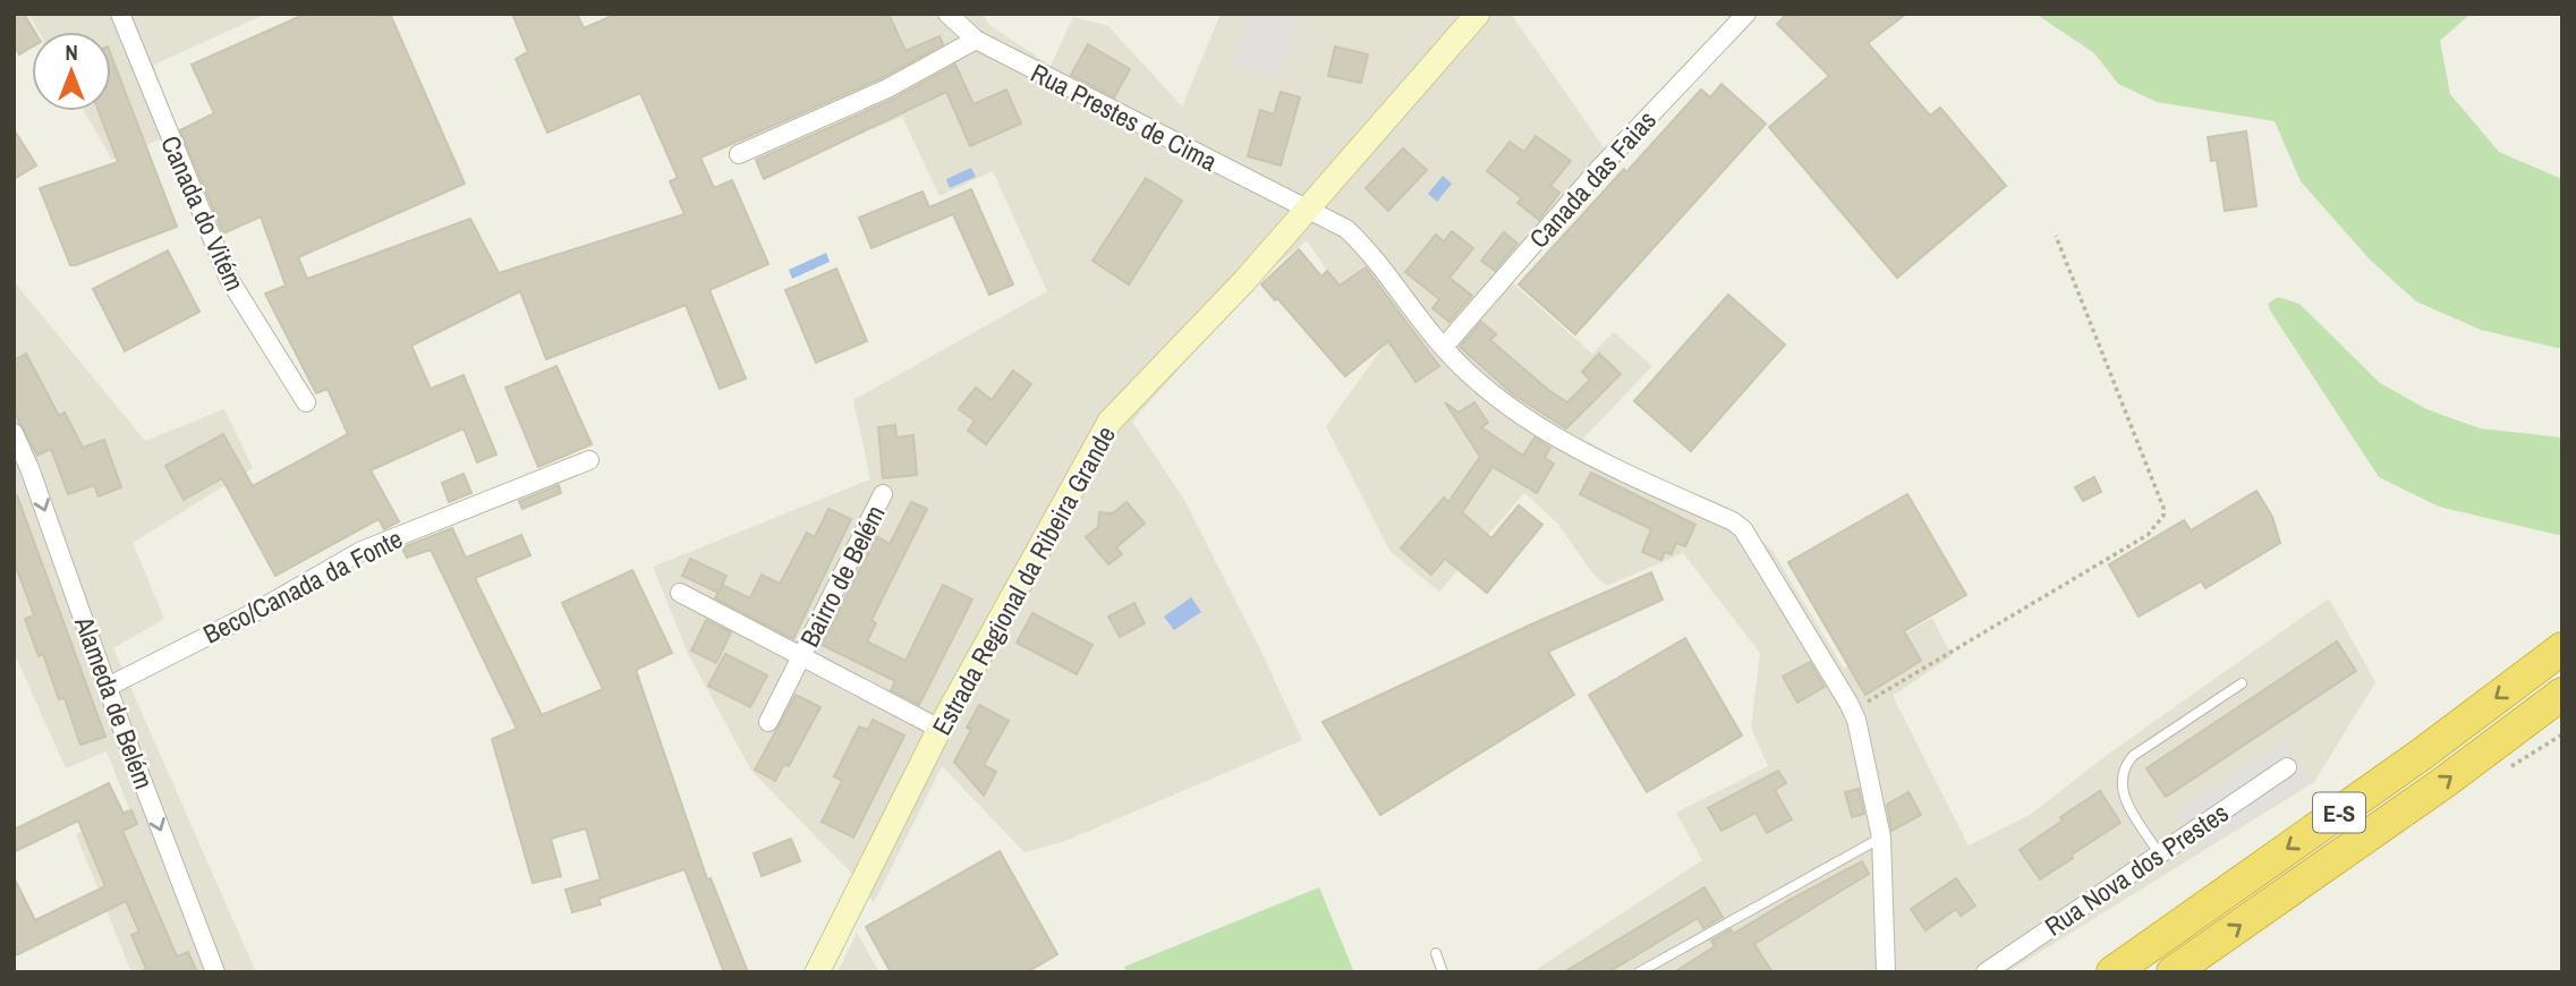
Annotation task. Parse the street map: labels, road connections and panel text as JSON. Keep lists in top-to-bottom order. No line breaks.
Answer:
{"streets":{"highway":["E-S"],"main road":["Estrada Regional da Ribeira Grande"],"street":["Rua Prestes de Cima","Canada das Faias","Canada do Vitém","Bairro de Belém","Beco/Canada da Fonte","Alameda de Belém","Rua Nova dos Prestes"]},"crossings":[["Rua Prestes de Cima","Canada das Faias"],["Rua Prestes de Cima","Estrada Regional da Ribeira Grande"],["Bairro de Belém","Estrada Regional da Ribeira Grande"],["Beco/Canada da Fonte","Alameda de Belém"]],"one_way":["Alameda de Belém"],"north":"top"}
